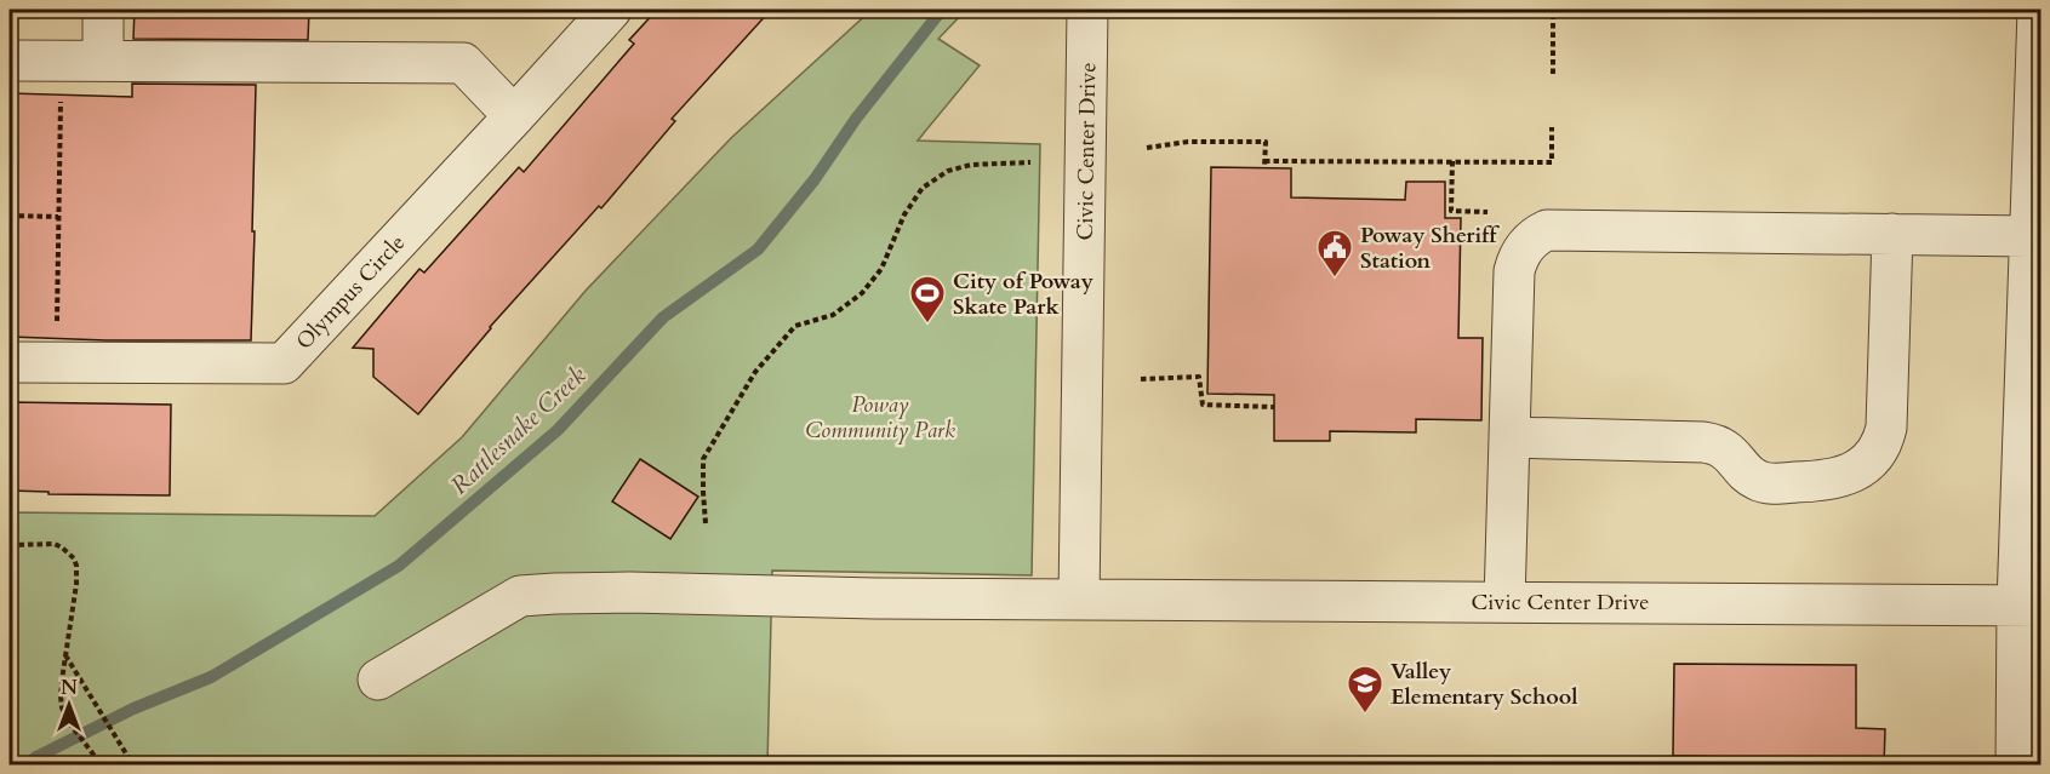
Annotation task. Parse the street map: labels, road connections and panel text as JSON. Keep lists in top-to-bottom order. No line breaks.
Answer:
{"streets":{"street":["Civic Center Drive","Olympus Circle"]},"water":["Rattlesnake Creek"],"parks":["Poway Community Park"],"places":{"public building":["Poway Sheriff Station"],"sports":["City of Poway Skate Park"],"school or university":["Valley Elementary School"]},"north":"top"}
